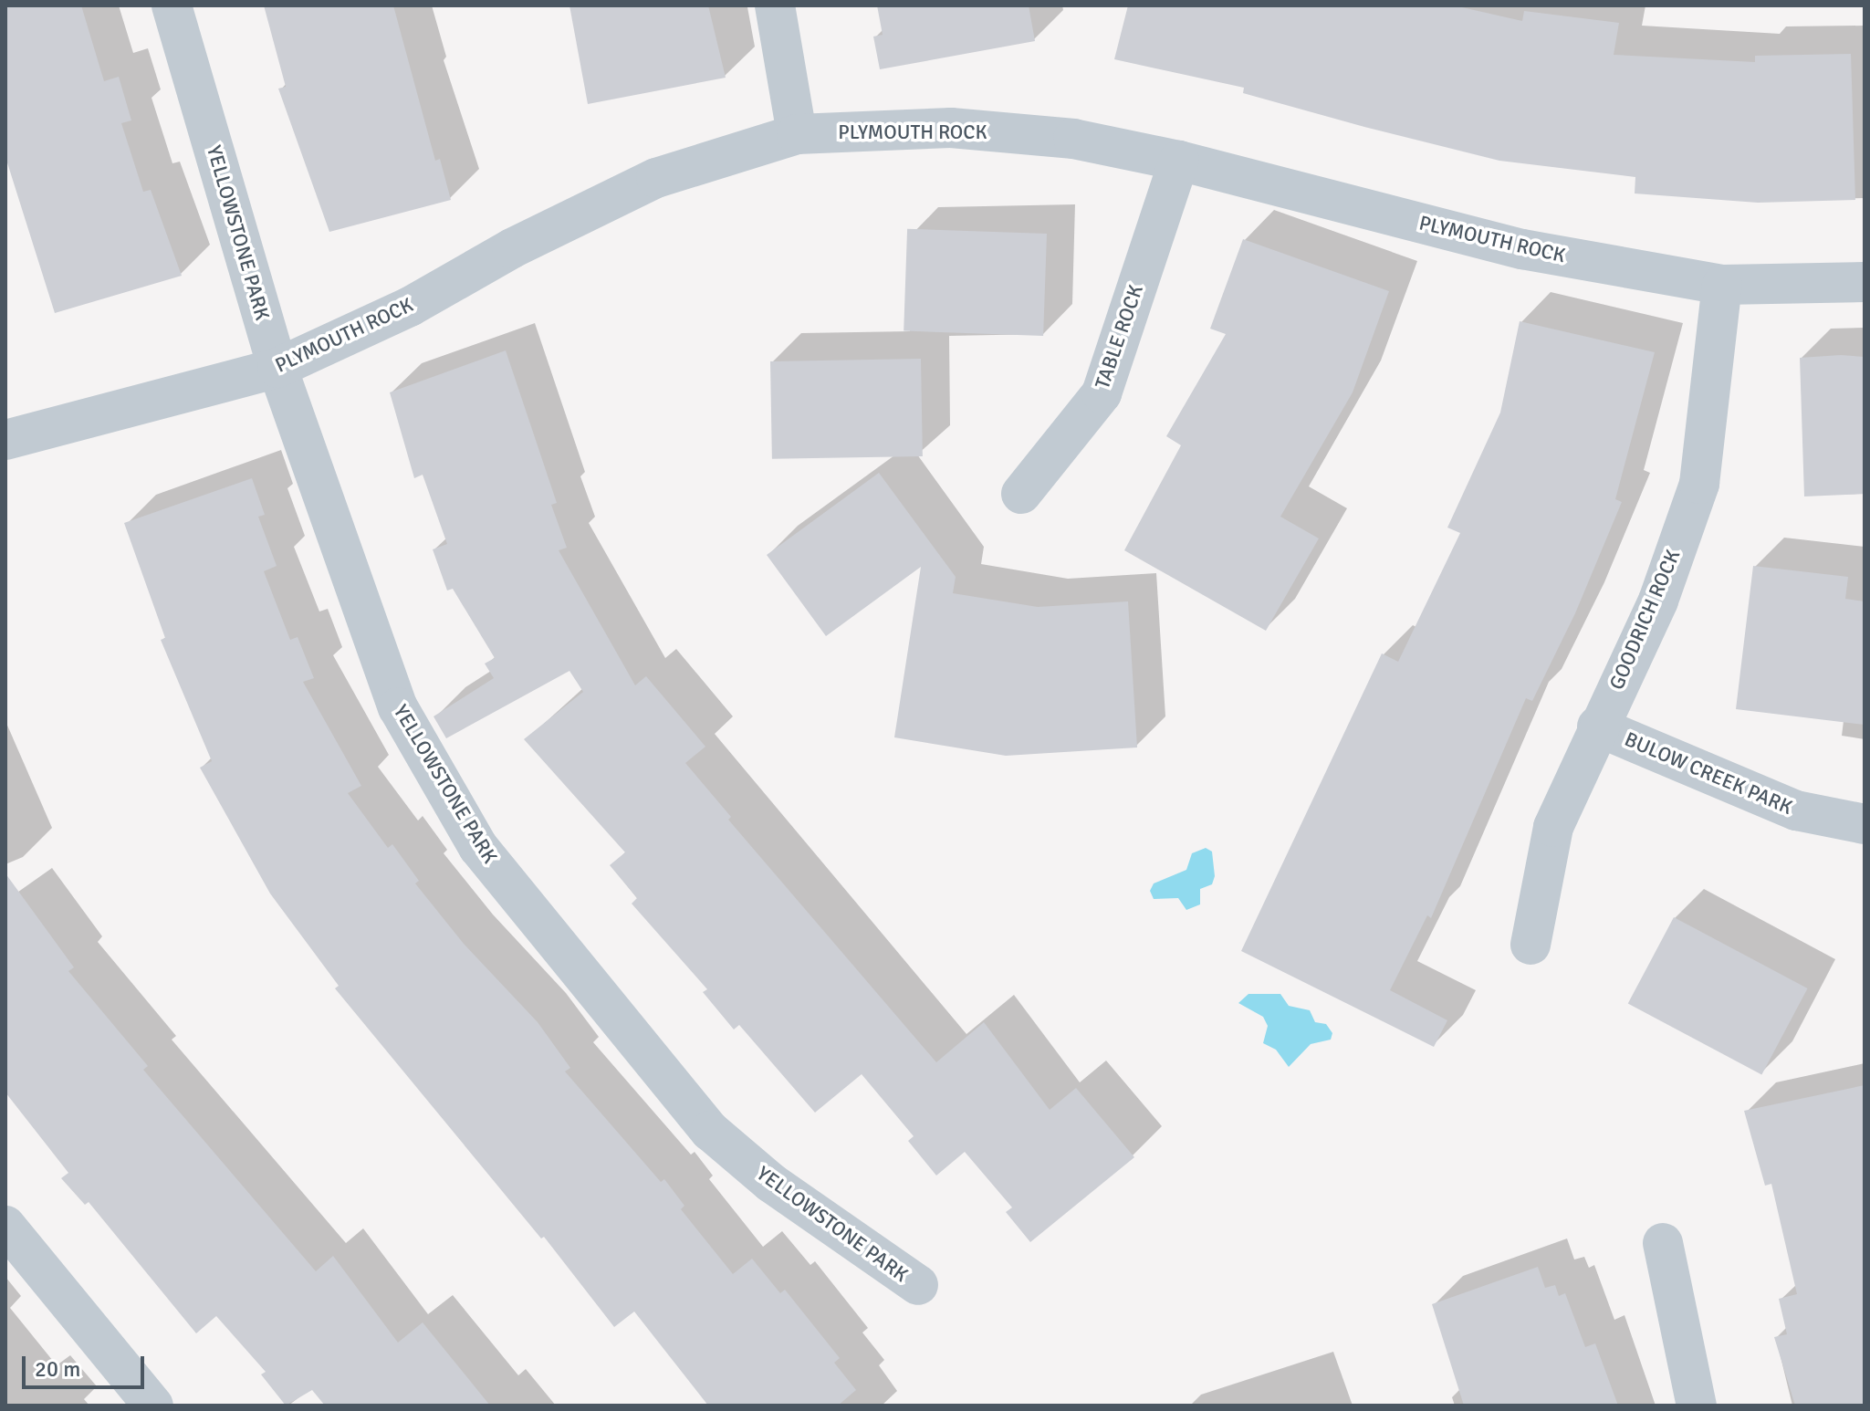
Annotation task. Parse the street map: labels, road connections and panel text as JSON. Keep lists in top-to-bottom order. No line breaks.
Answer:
{"streets":{"street":["PLYMOUTH ROCK","YELLOWSTONE PARK","TABLE ROCK","GOODRICH ROCK","BULOW CREEK PARK"]},"crossings":[["PLYMOUTH ROCK","YELLOWSTONE PARK"],["PLYMOUTH ROCK","TABLE ROCK"],["PLYMOUTH ROCK","GOODRICH ROCK"],["GOODRICH ROCK","BULOW CREEK PARK"]],"scale_bar":"20 m"}
